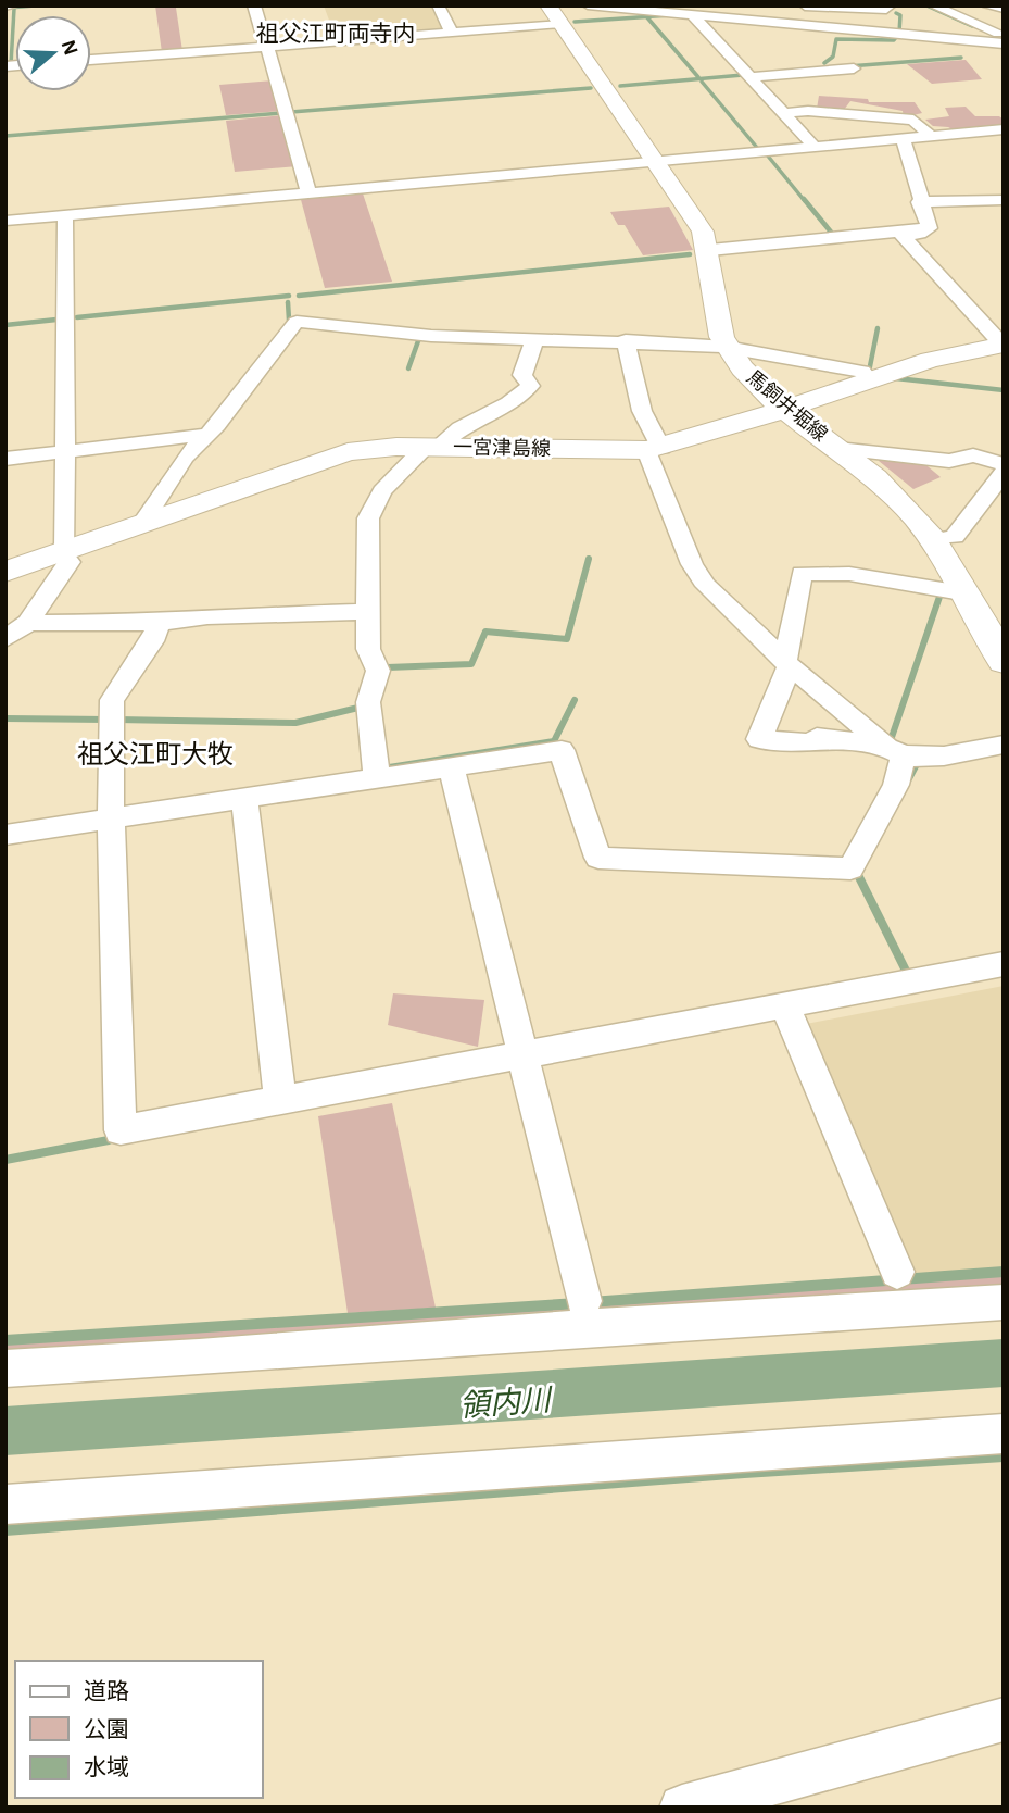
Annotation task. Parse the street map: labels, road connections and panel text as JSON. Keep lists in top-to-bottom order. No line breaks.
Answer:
{"streets":{"main road":["馬飼井堀線","一宮津島線"]},"crossings":[["馬飼井堀線","一宮津島線"]],"districts":["祖父江町両寺内","祖父江町大牧"],"water":["領内川"],"legend":["道路","公園","水域"],"north":"right"}
